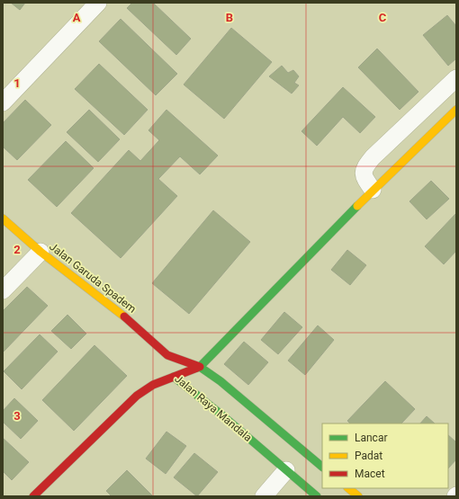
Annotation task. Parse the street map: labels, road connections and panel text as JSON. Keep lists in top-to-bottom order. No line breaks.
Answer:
{"streets":{"main road":["Jalan Garuda Spadem","Jalan Raya Mandala"]},"crossings":[["Jalan Garuda Spadem","Jalan Raya Mandala"]],"legend":["Lancar","Padat","Macet"],"grid":{"columns":["A","B","C"],"rows":["1","2","3"]}}
